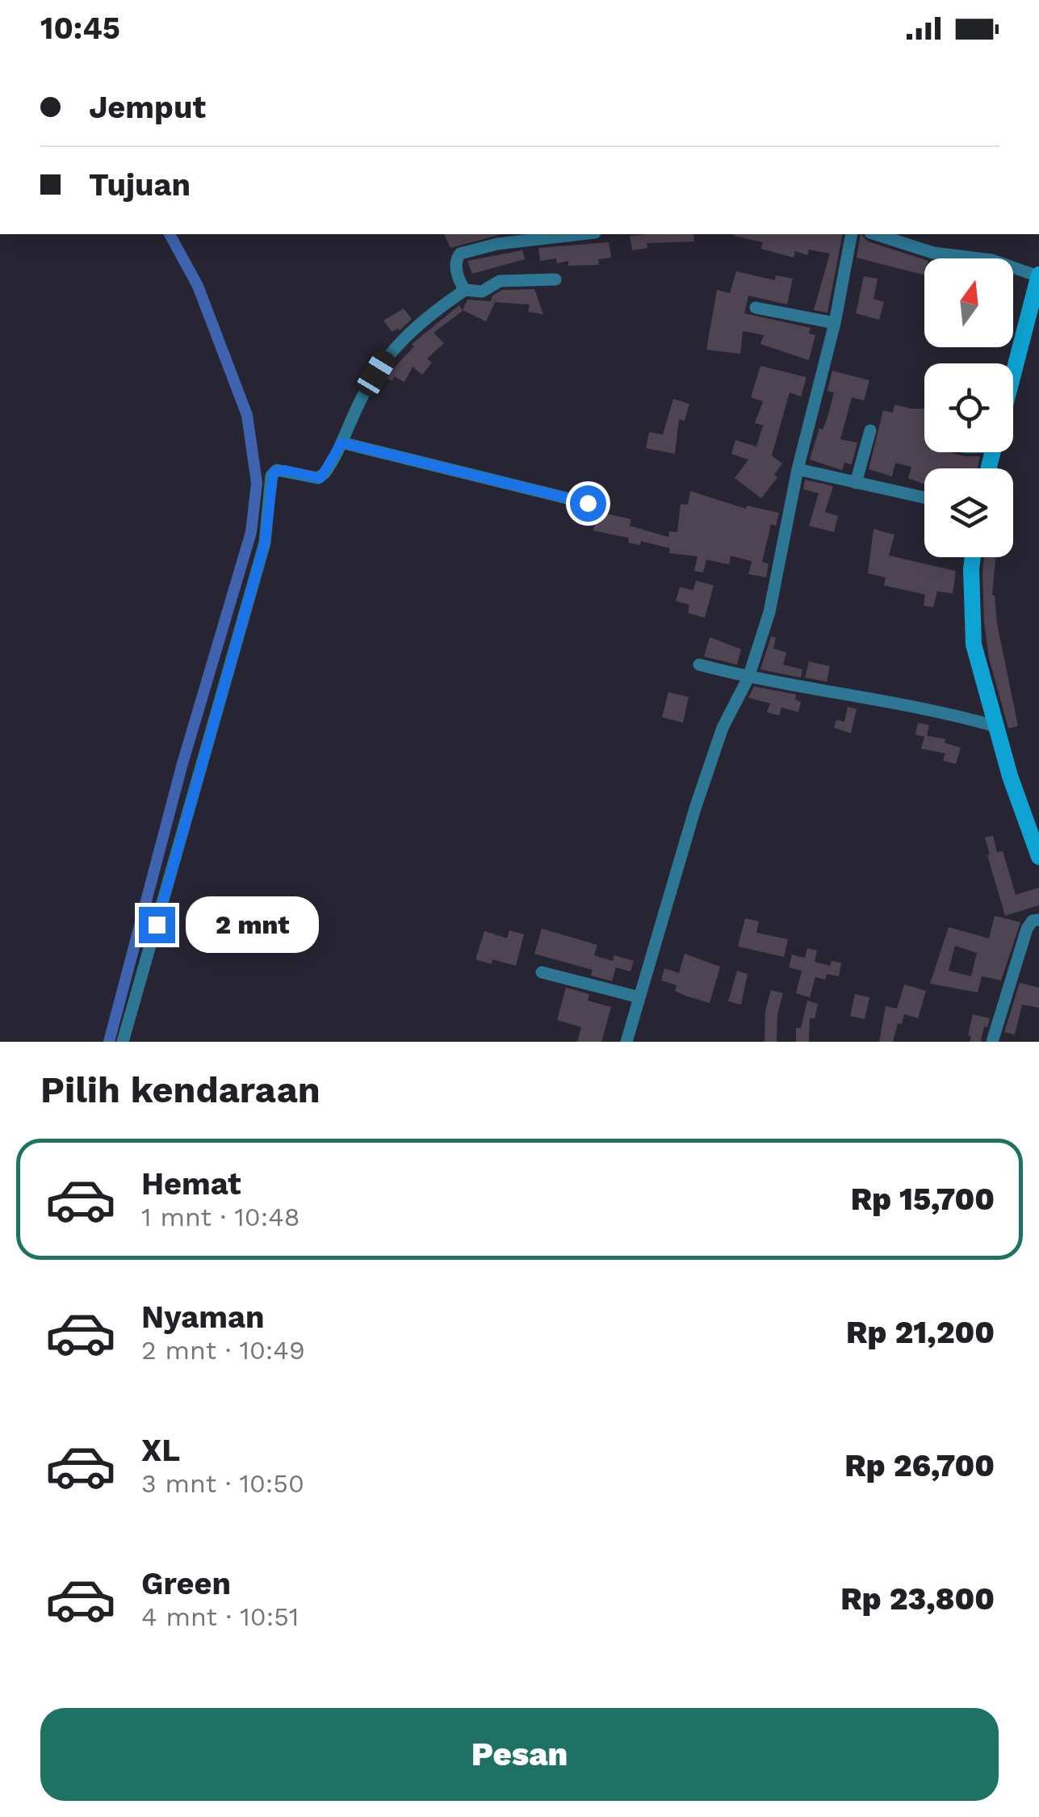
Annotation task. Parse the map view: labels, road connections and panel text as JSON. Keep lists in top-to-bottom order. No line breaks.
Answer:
{"north":"top","page":{"status":"10:45","banner":["Jemput","Tujuan"],"bubble":"2 mnt","heading":"Pilih kendaraan","list":[{"name":"Hemat","note":"1 mnt · 10:48","value":"Rp 15,700"},{"name":"Nyaman","note":"2 mnt · 10:49","value":"Rp 21,200"},{"name":"XL","note":"3 mnt · 10:50","value":"Rp 26,700"},{"name":"Green","note":"4 mnt · 10:51","value":"Rp 23,800"}],"buttons":"Pesan"}}
